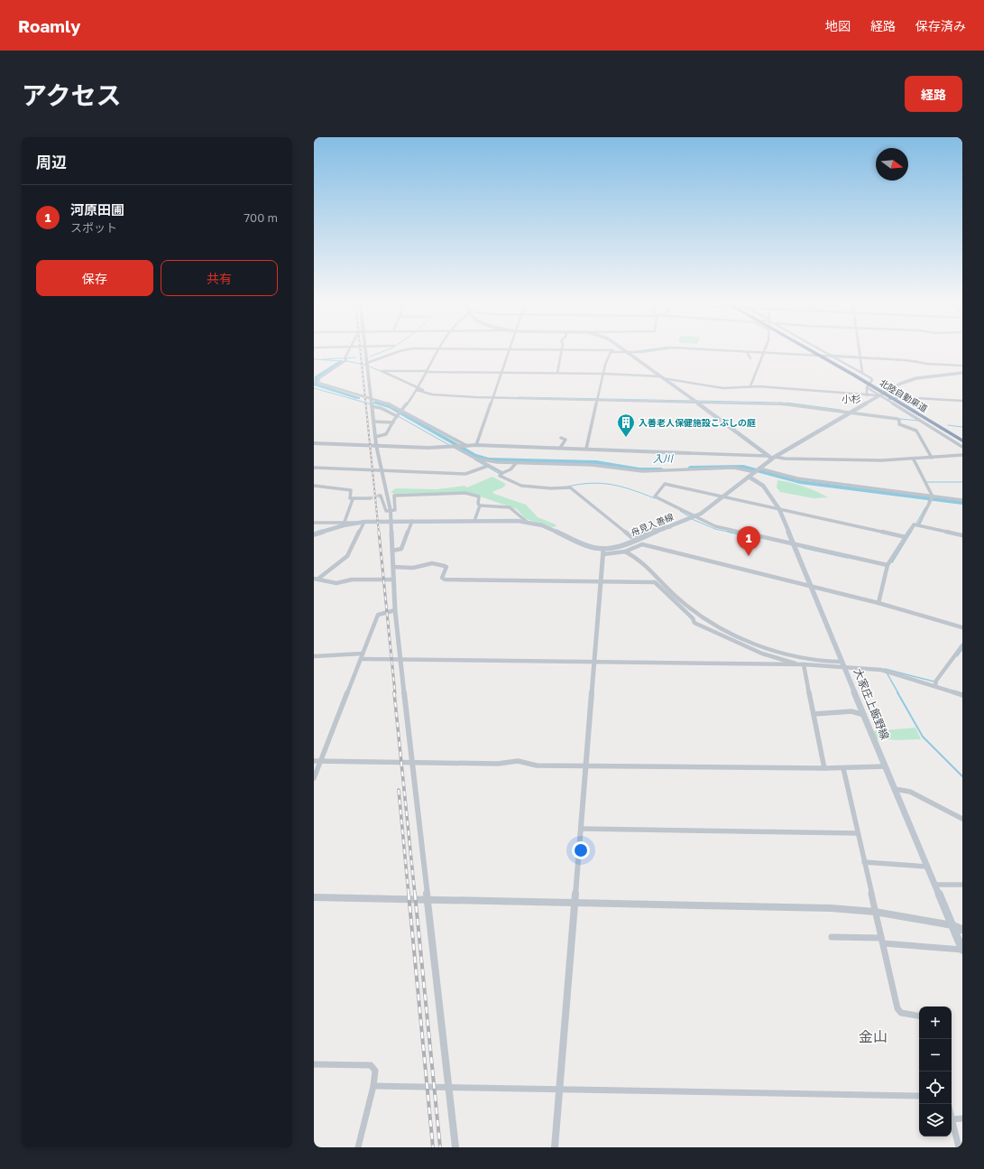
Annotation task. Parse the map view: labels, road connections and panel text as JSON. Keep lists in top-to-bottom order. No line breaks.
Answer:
{"streets":{"highway":["北陸自動車道"],"main road":["舟見入善線","大家庄上飯野線"]},"crossings":[["舟見入善線","大家庄上飯野線"]],"districts":["小杉","金山"],"water":["入川"],"places":{"building":["入善老人保健施設こぶしの庭"]},"north":"right","page":{"header":"Roamly","nav":["地図","経路","保存済み"],"title":"アクセス","buttons":["経路",["保存","共有"]],"heading":"周辺","list":[{"mark":"1","name":"河原田圃","note":"スポット","value":"700 m"}],"pins":"1","map_buttons":["+","−"]}}
